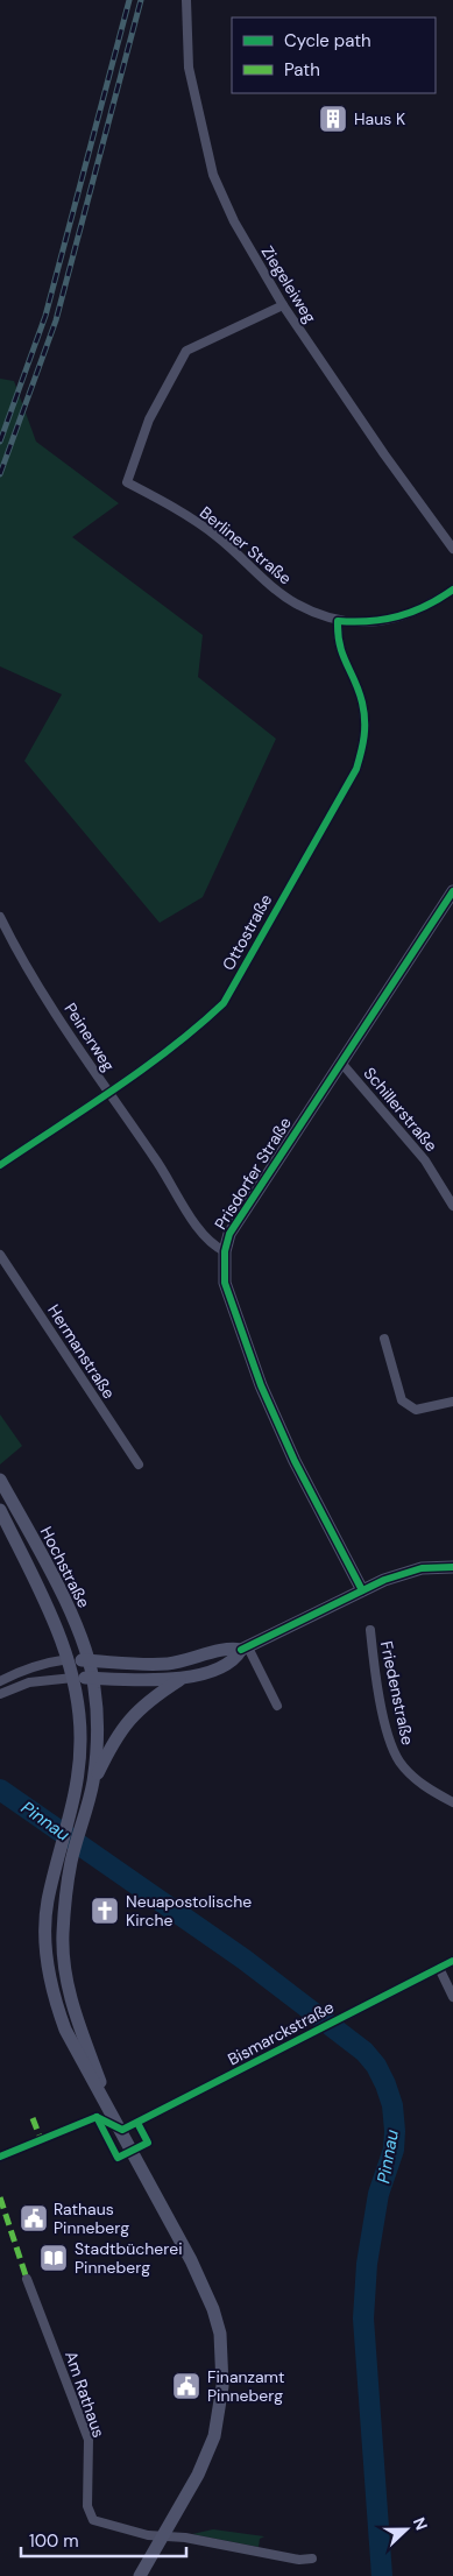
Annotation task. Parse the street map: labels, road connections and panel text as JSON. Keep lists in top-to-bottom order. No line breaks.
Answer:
{"streets":{"main road":["Prisdorfer Straße","Hochstraße"],"street":["Ziegeleiweg","Berliner Straße","Ottostraße","Peinerweg","Schillerstraße","Hermanstraße","Friedenstraße","Bismarckstraße","Am Rathaus"]},"crossings":[["Ziegeleiweg","Berliner Straße"],["Berliner Straße","Ottostraße"],["Ottostraße","Peinerweg"],["Peinerweg","Prisdorfer Straße"],["Schillerstraße","Prisdorfer Straße"]],"water":["Pinnau"],"places":{"building":["Haus K"],"church":["Neuapostolische Kirche"],"public building":["Rathaus Pinneberg","Finanzamt Pinneberg"],"library":["Stadtbücherei Pinneberg"]},"legend":["Cycle path","Path"],"scale_bar":"100 m","north":"right"}
